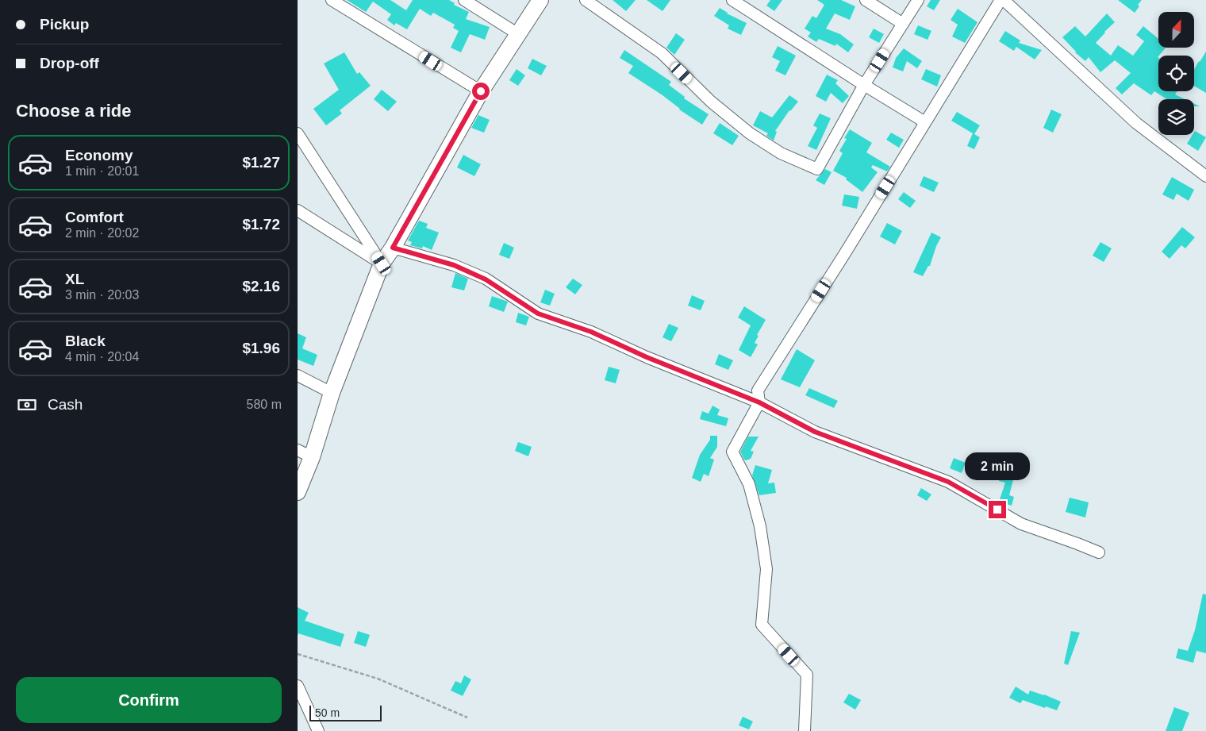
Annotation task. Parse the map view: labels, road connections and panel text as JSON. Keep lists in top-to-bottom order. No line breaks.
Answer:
{"scale_bar":"50 m","north":"top","page":{"banner":["Pickup","Drop-off"],"heading":"Choose a ride","list":[{"name":"Economy","note":"1 min · 20:01","value":"$1.27"},{"name":"Comfort","note":"2 min · 20:02","value":"$1.72"},{"name":"XL","note":"3 min · 20:03","value":"$2.16"},{"name":"Black","note":"4 min · 20:04","value":"$1.96"}],"pay":["Cash","580 m"],"bubble":"2 min","buttons":"Confirm","scale":"50 m"}}
